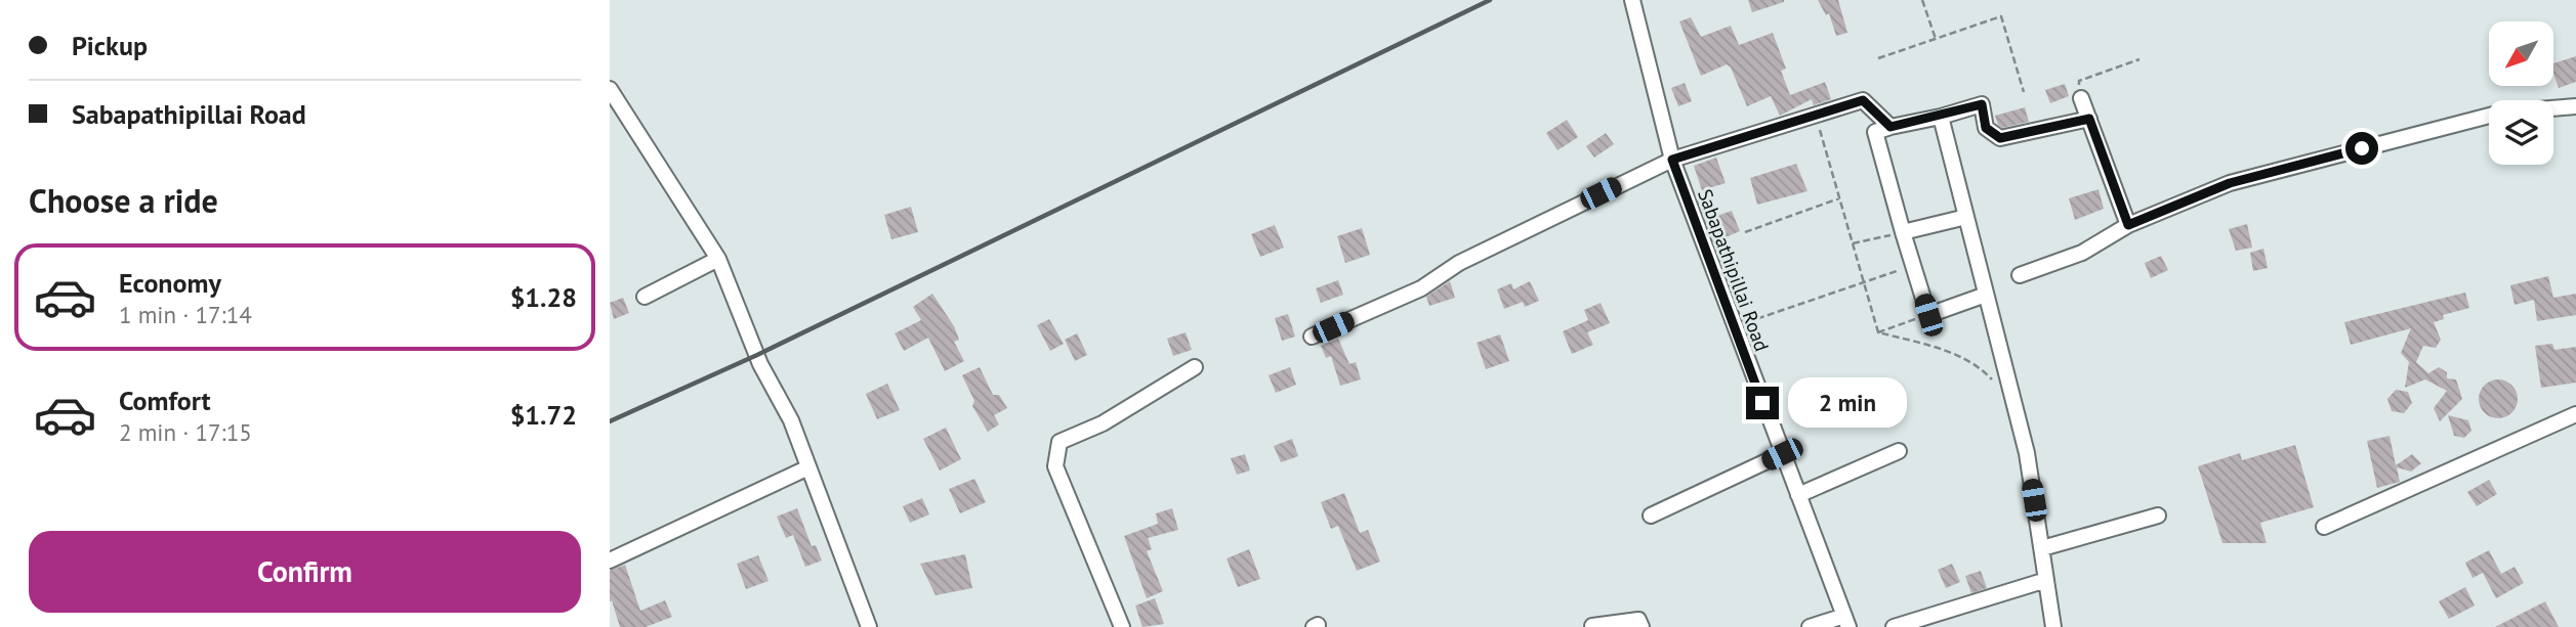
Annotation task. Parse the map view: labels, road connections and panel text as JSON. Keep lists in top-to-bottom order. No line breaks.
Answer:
{"streets":{"street":["Sabapathipillai Road"]},"north":"bottom left","page":{"banner":["Pickup","Sabapathipillai Road"],"heading":"Choose a ride","list":[{"name":"Economy","note":"1 min · 17:14","value":"$1.28"},{"name":"Comfort","note":"2 min · 17:15","value":"$1.72"}],"bubble":"2 min","buttons":"Confirm"}}
